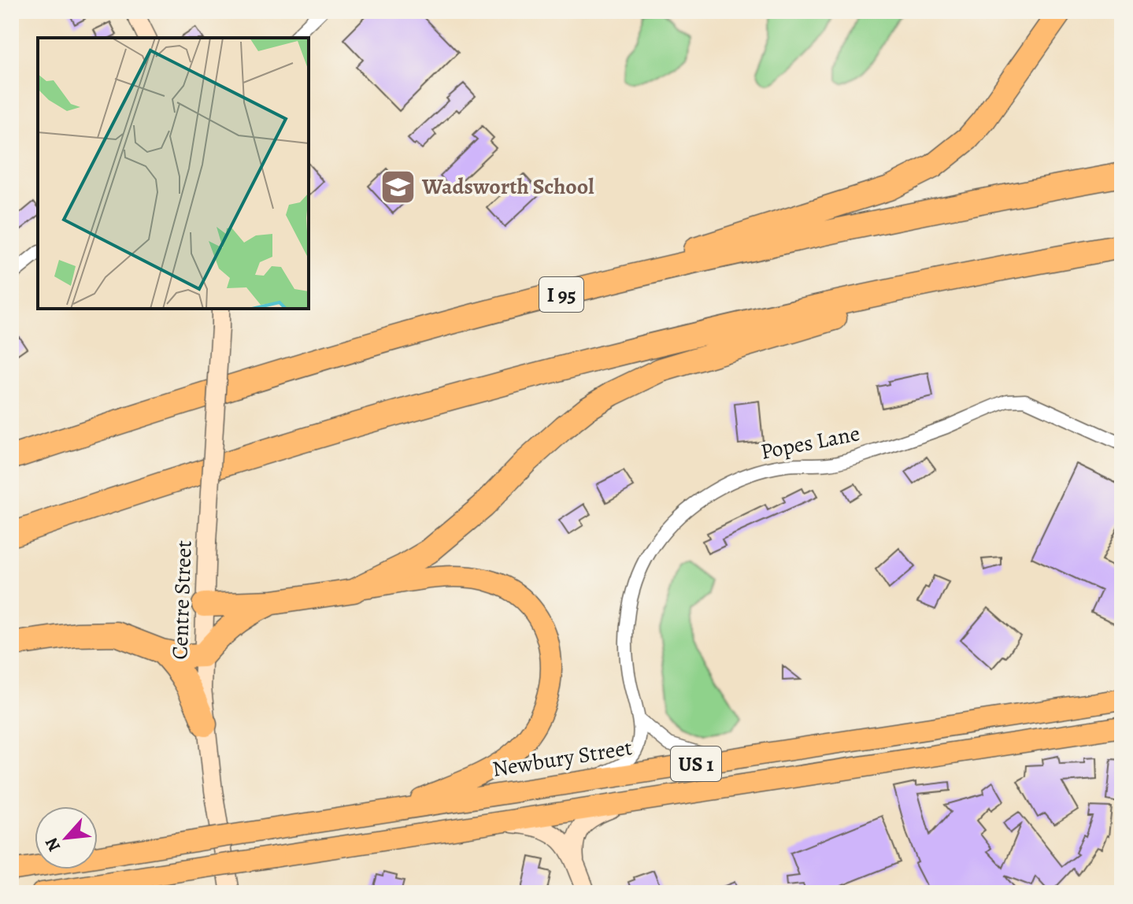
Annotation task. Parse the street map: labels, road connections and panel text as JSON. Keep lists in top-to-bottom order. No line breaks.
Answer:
{"streets":{"highway":["I 95"],"main road":["Centre Street","Newbury Street","US 1"],"street":["Popes Lane"]},"crossings":[["Popes Lane","Newbury Street"]],"places":{"school or university":["Wadsworth School"]},"north":"bottom left"}
